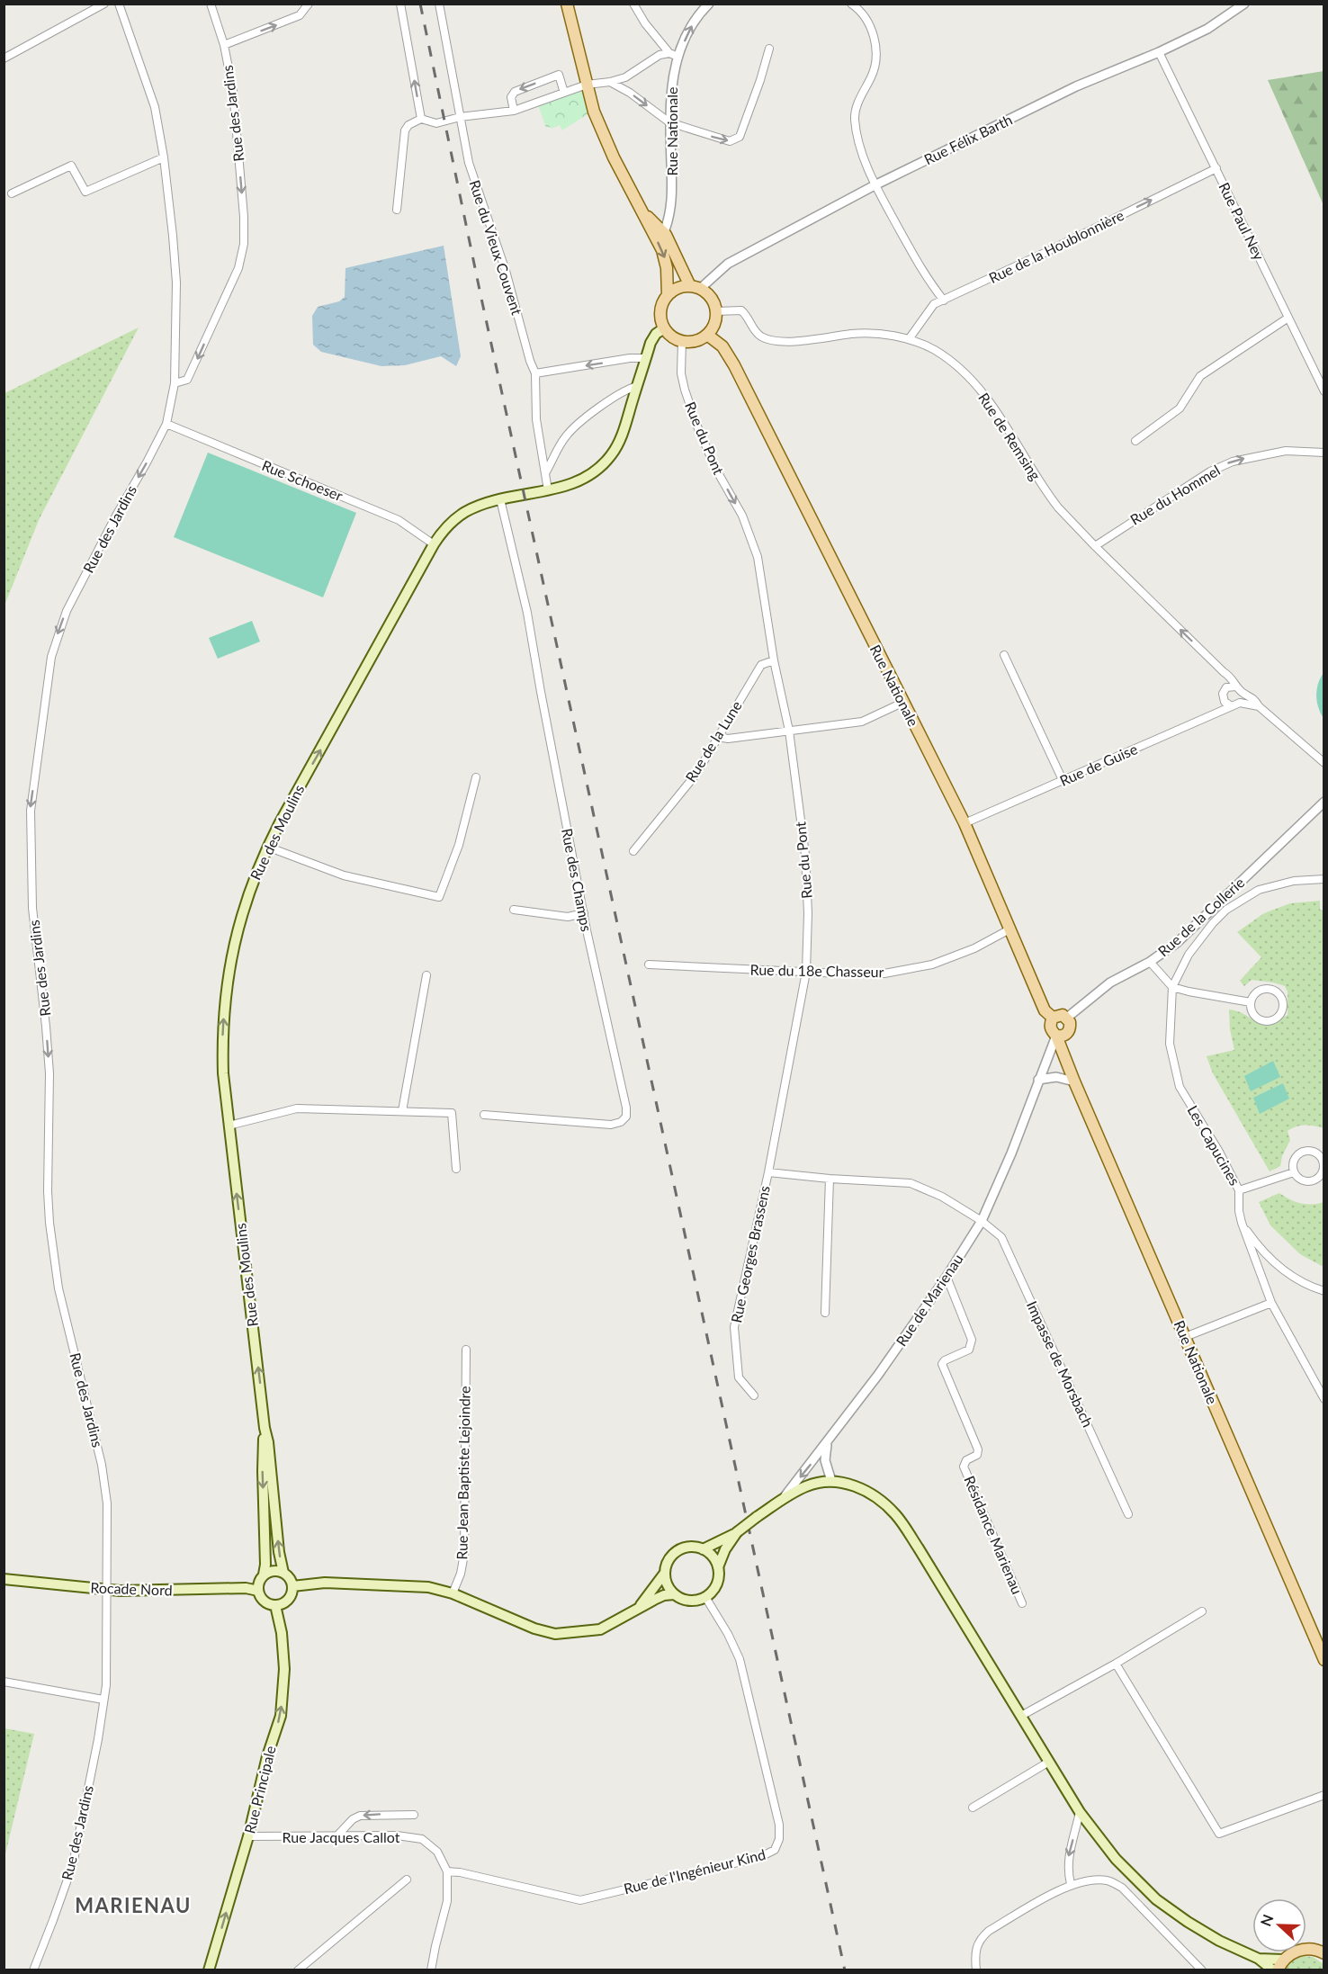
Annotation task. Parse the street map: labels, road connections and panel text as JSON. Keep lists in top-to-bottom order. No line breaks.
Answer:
{"streets":{"main road":["Rue Nationale","Rue des Moulins","Rocade Nord","Rue Principale"],"street":["Rue des Jardins","Rue Félix Barth","Rue Paul Ney","Rue de la Houblonnière","Rue du Vieux Couvent","Rue de Remsing","Rue du Pont","Rue Schoeser","Rue du Hommel","Rue de la Lune","Rue de Guise","Rue des Champs","Rue de la Collerie","Rue du 18e Chasseur","Les Capucines","Rue Georges Brassens","Rue de Marienau","Impasse de Morsbach","Rue Jean Baptiste Lejoindre","Résidance Marienau","Rue Jacques Callot","Rue de l'Ingénieur Kind"]},"crossings":[["Rue des Jardins","Rue Schoeser"],["Rue des Jardins","Rocade Nord"],["Rue Nationale","Rue Félix Barth"],["Rue Nationale","Rue de Remsing"],["Rue Nationale","Rue du Pont"],["Rue Nationale","Rue de Guise"],["Rue Nationale","Rue des Moulins"],["Rue Nationale","Rue de la Collerie"],["Rue Nationale","Rue du 18e Chasseur"],["Rue Nationale","Rue de Marienau"],["Rue Félix Barth","Rue Paul Ney"],["Rue Félix Barth","Rue de Remsing"],["Rue Félix Barth","Rue du Pont"],["Rue Félix Barth","Rue des Moulins"],["Rue Paul Ney","Rue de la Houblonnière"],["Rue de la Houblonnière","Rue de Remsing"],["Rue du Vieux Couvent","Rue des Moulins"],["Rue de Remsing","Rue du Pont"],["Rue de Remsing","Rue du Hommel"],["Rue de Remsing","Rue de Guise"],["Rue de Remsing","Rue des Moulins"],["Rue du Pont","Rue de la Lune"],["Rue du Pont","Rue des Moulins"],["Rue du Pont","Rue du 18e Chasseur"],["Rue du Pont","Rue Georges Brassens"],["Rue Schoeser","Rue des Moulins"],["Rue des Moulins","Rue des Champs"],["Rue des Moulins","Rocade Nord"],["Rue des Moulins","Rue Principale"],["Rue de la Collerie","Rue de Marienau"],["Rue de Marienau","Impasse de Morsbach"],["Rue de Marienau","Résidance Marienau"],["Rocade Nord","Rue Principale"],["Rue Principale","Rue Jacques Callot"],["Rue Jacques Callot","Rue de l'Ingénieur Kind"]],"one_way":["Rue des Jardins","Rue de la Houblonnière","Rue du Pont","Rue du Hommel","Rue Principale"],"districts":["MARIENAU"],"north":"left"}
